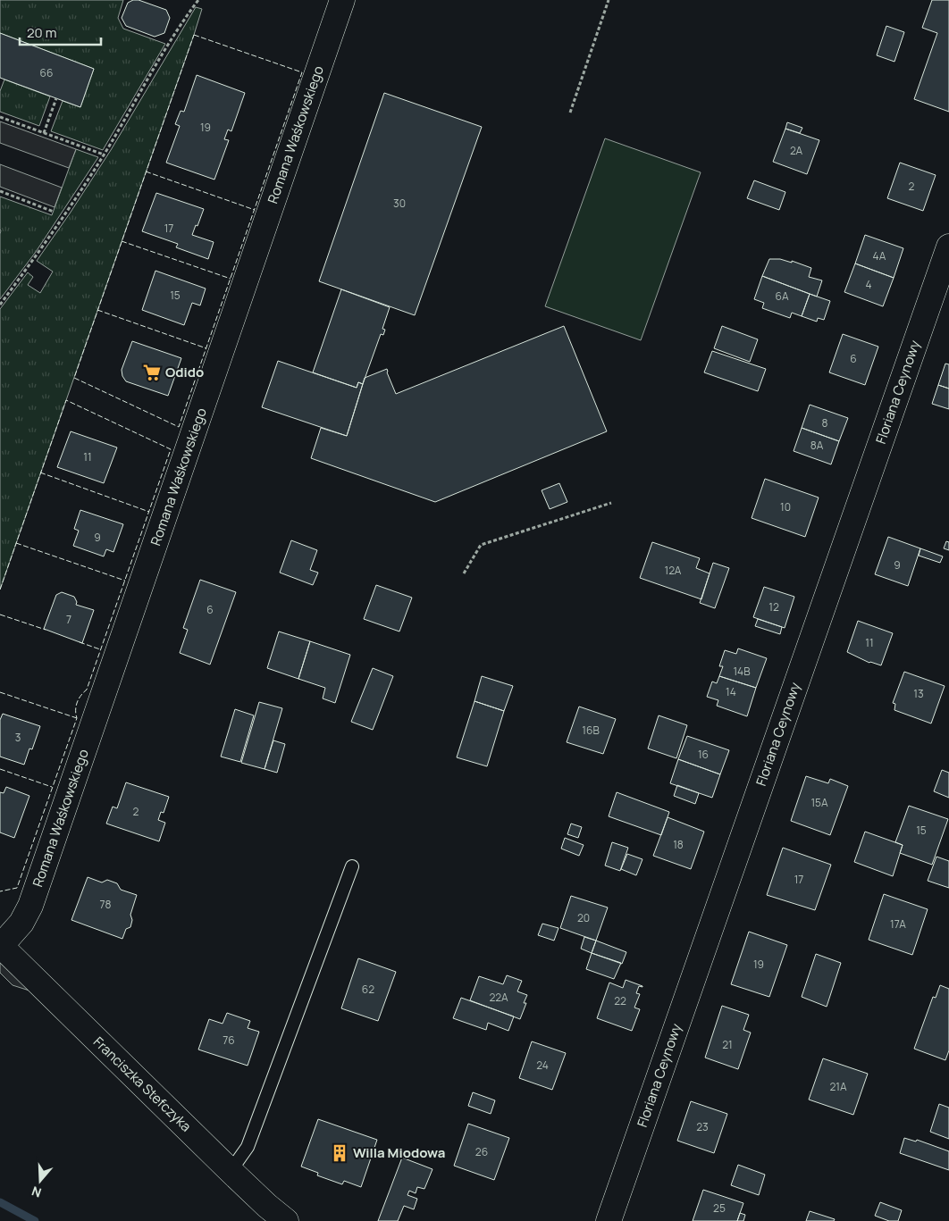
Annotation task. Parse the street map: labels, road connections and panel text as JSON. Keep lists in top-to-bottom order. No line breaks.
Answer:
{"streets":{"street":["Romana Waśkowskiego","Floriana Ceynowy","Franciszka Stefczyka"]},"crossings":[["Romana Waśkowskiego","Franciszka Stefczyka"]],"places":{"supermarket":["Odido"],"building":["Willa Miodowa"]},"house_numbers":["66","19","2A","2","30","17","4A","4","15","6A","6","8","8A","11","10","9","9","12A","12","6","7","11","14B","14","13","16B","3","16","15A","2","15","18","17","78","20","17A","19","62","22A","22","76","21","24","21A","23","26","25"],"scale_bar":"20 m","north":"bottom"}
